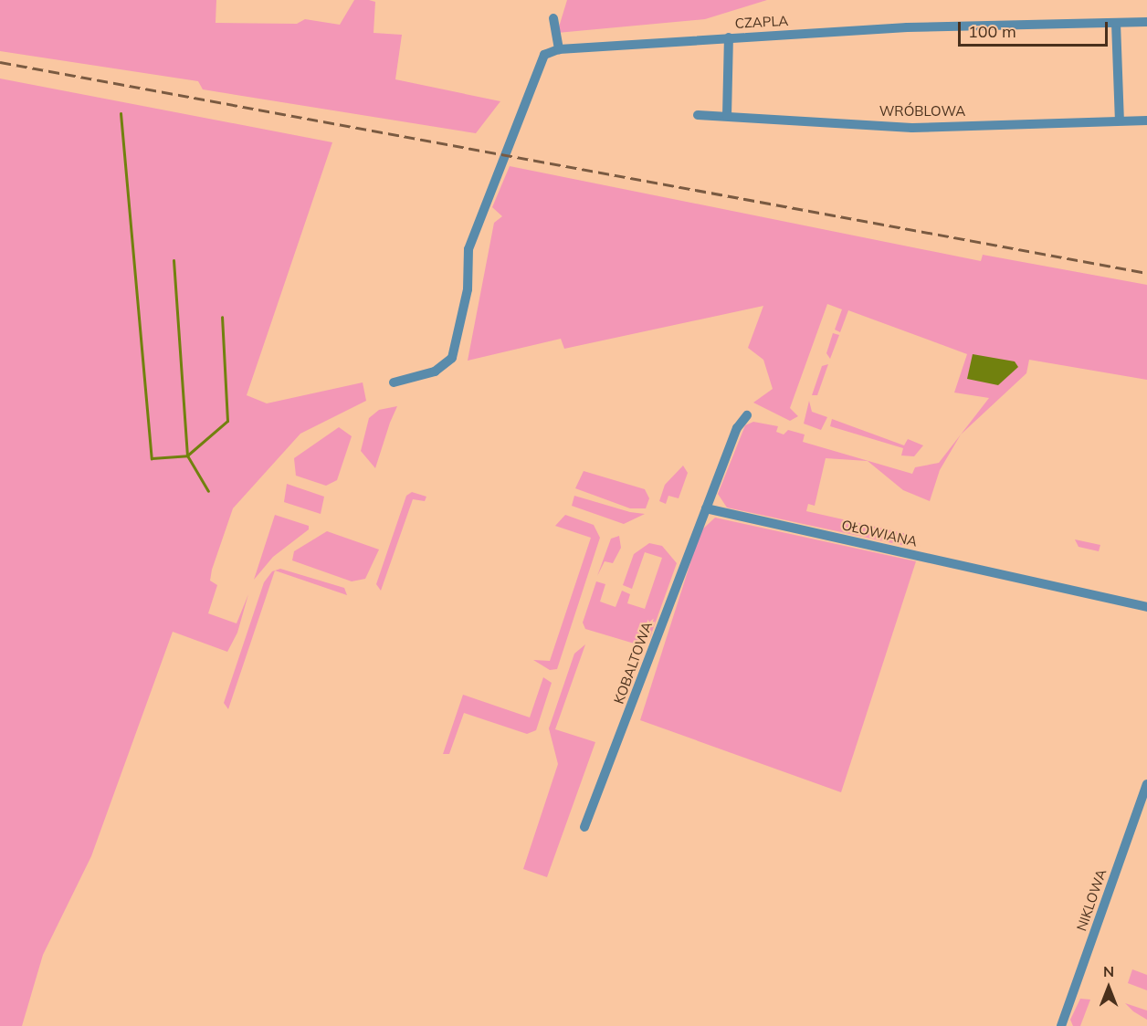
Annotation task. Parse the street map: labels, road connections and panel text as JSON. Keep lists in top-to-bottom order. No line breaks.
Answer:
{"streets":{"street":["CZAPLA","WRÓBLOWA","OŁOWIANA","KOBALTOWA","NIKLOWA"]},"crossings":[["OŁOWIANA","KOBALTOWA"]],"scale_bar":"100 m","north":"top"}
